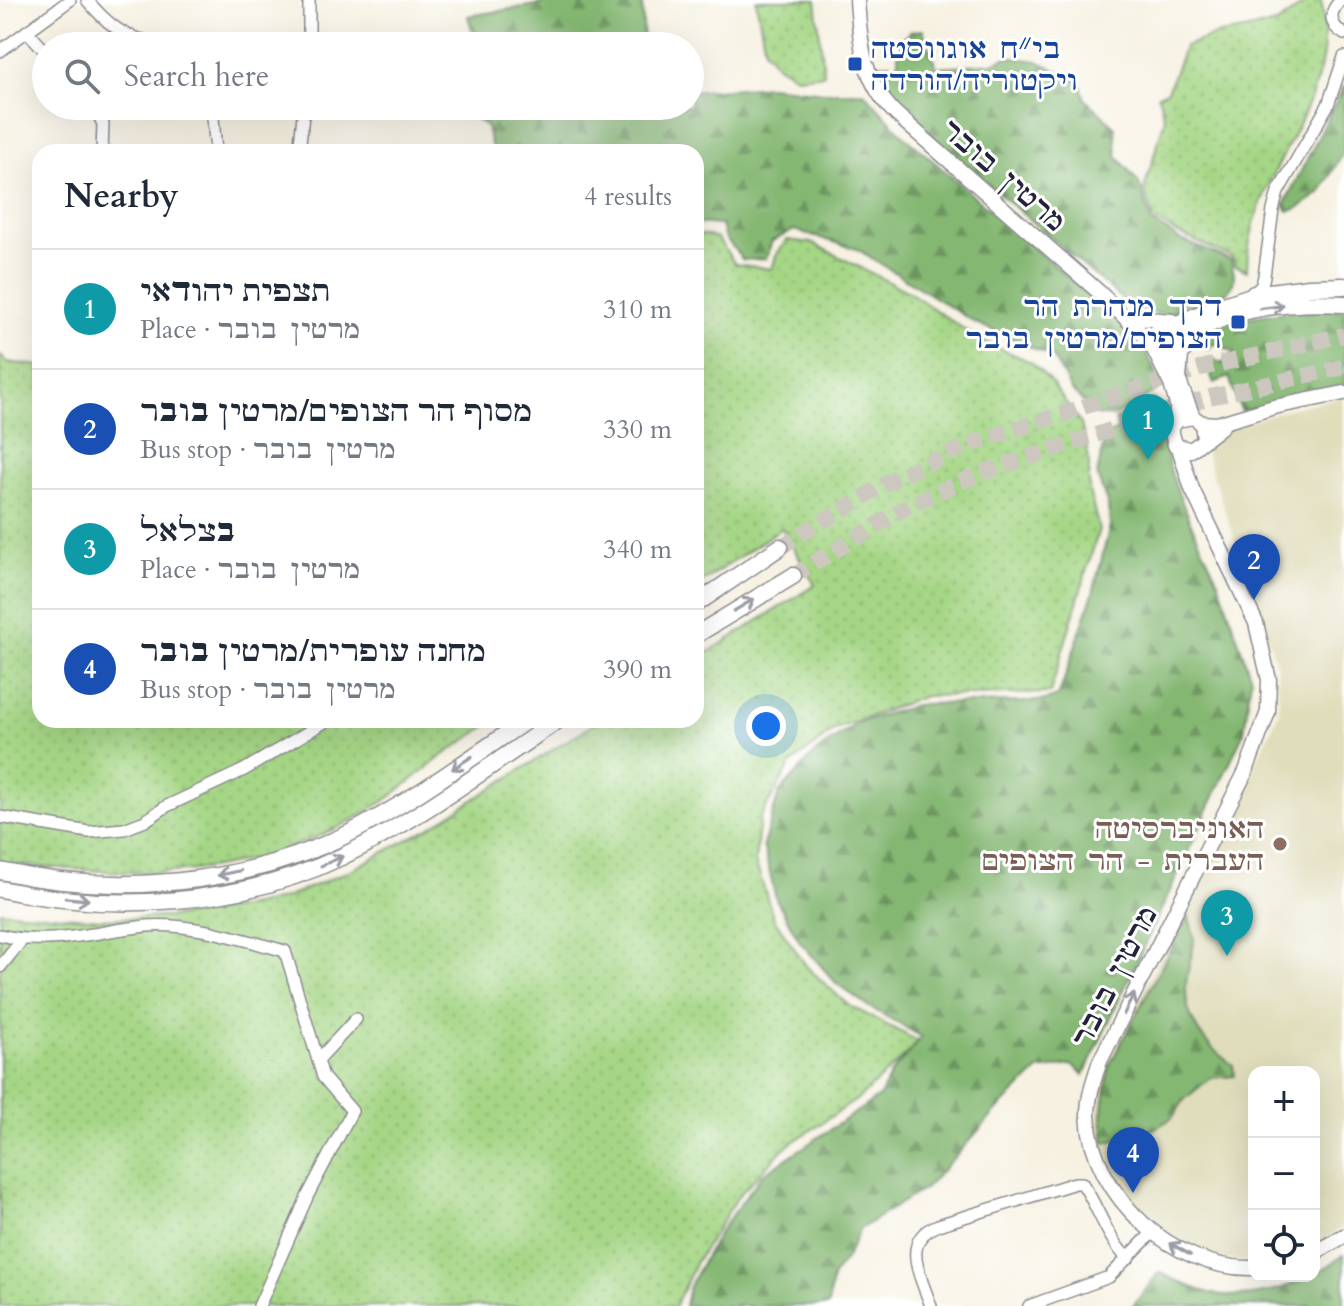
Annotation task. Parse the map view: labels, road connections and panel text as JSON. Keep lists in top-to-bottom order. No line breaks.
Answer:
{"streets":{"street":["מרטין בובר"]},"one_way":["מרטין בובר"],"places":{"transit":["בי״ח אוגווסטה ויקטוריה/הורדה","דרך מנהרת הר הצופים/מרטין בובר"],"other":["האוניברסיטה העברית - הר הצופים"]},"page":{"search":"Search here","heading":["Nearby","4 results"],"list":[{"mark":"1","name":"תצפית יהודאי","note":"Place · מרטין בובר","value":"310 m"},{"mark":"2","name":"מסוף הר הצופים/מרטין בובר","note":"Bus stop · מרטין בובר","value":"330 m"},{"mark":"3","name":"בצלאל","note":"Place · מרטין בובר","value":"340 m"},{"mark":"4","name":"מחנה עופרית/מרטין בובר","note":"Bus stop · מרטין בובר","value":"390 m"}],"pins":["1","2","3","4"],"map_buttons":["+","−"]}}
